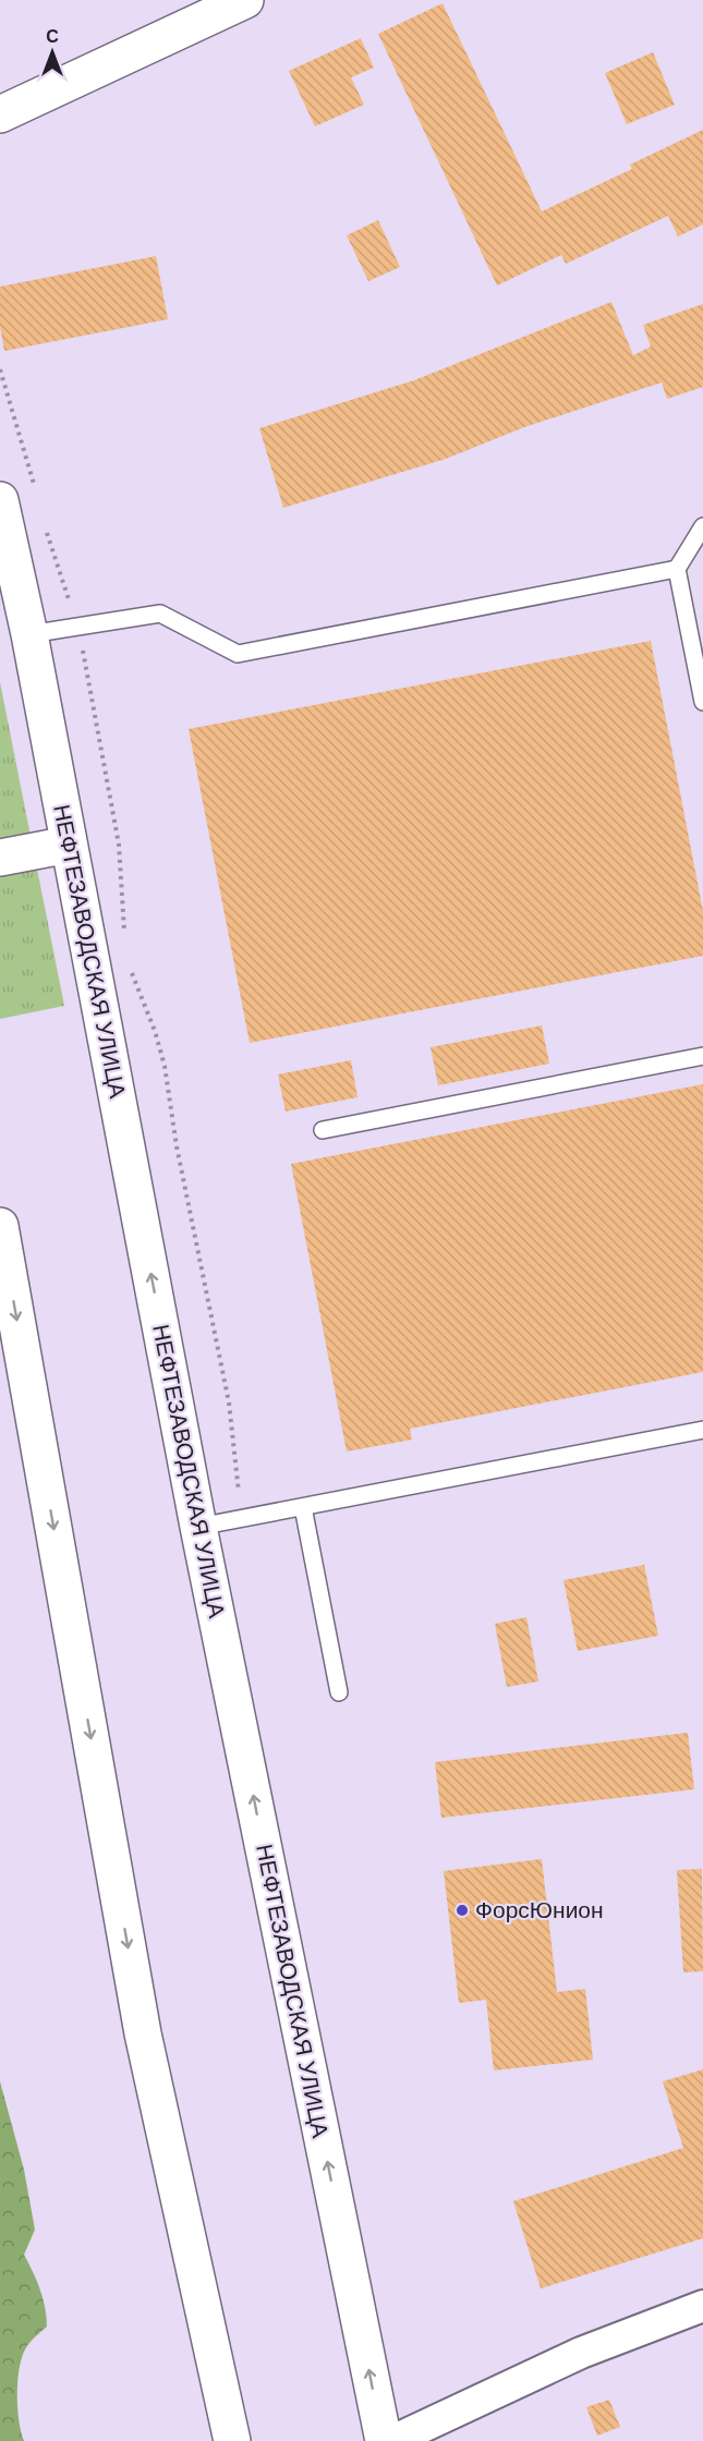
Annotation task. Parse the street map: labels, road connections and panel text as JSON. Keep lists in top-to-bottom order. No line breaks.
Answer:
{"streets":{"main road":["НЕФТЕЗАВОДСКАЯ УЛИЦА"]},"places":["ФорсЮнион"],"north":"top"}
